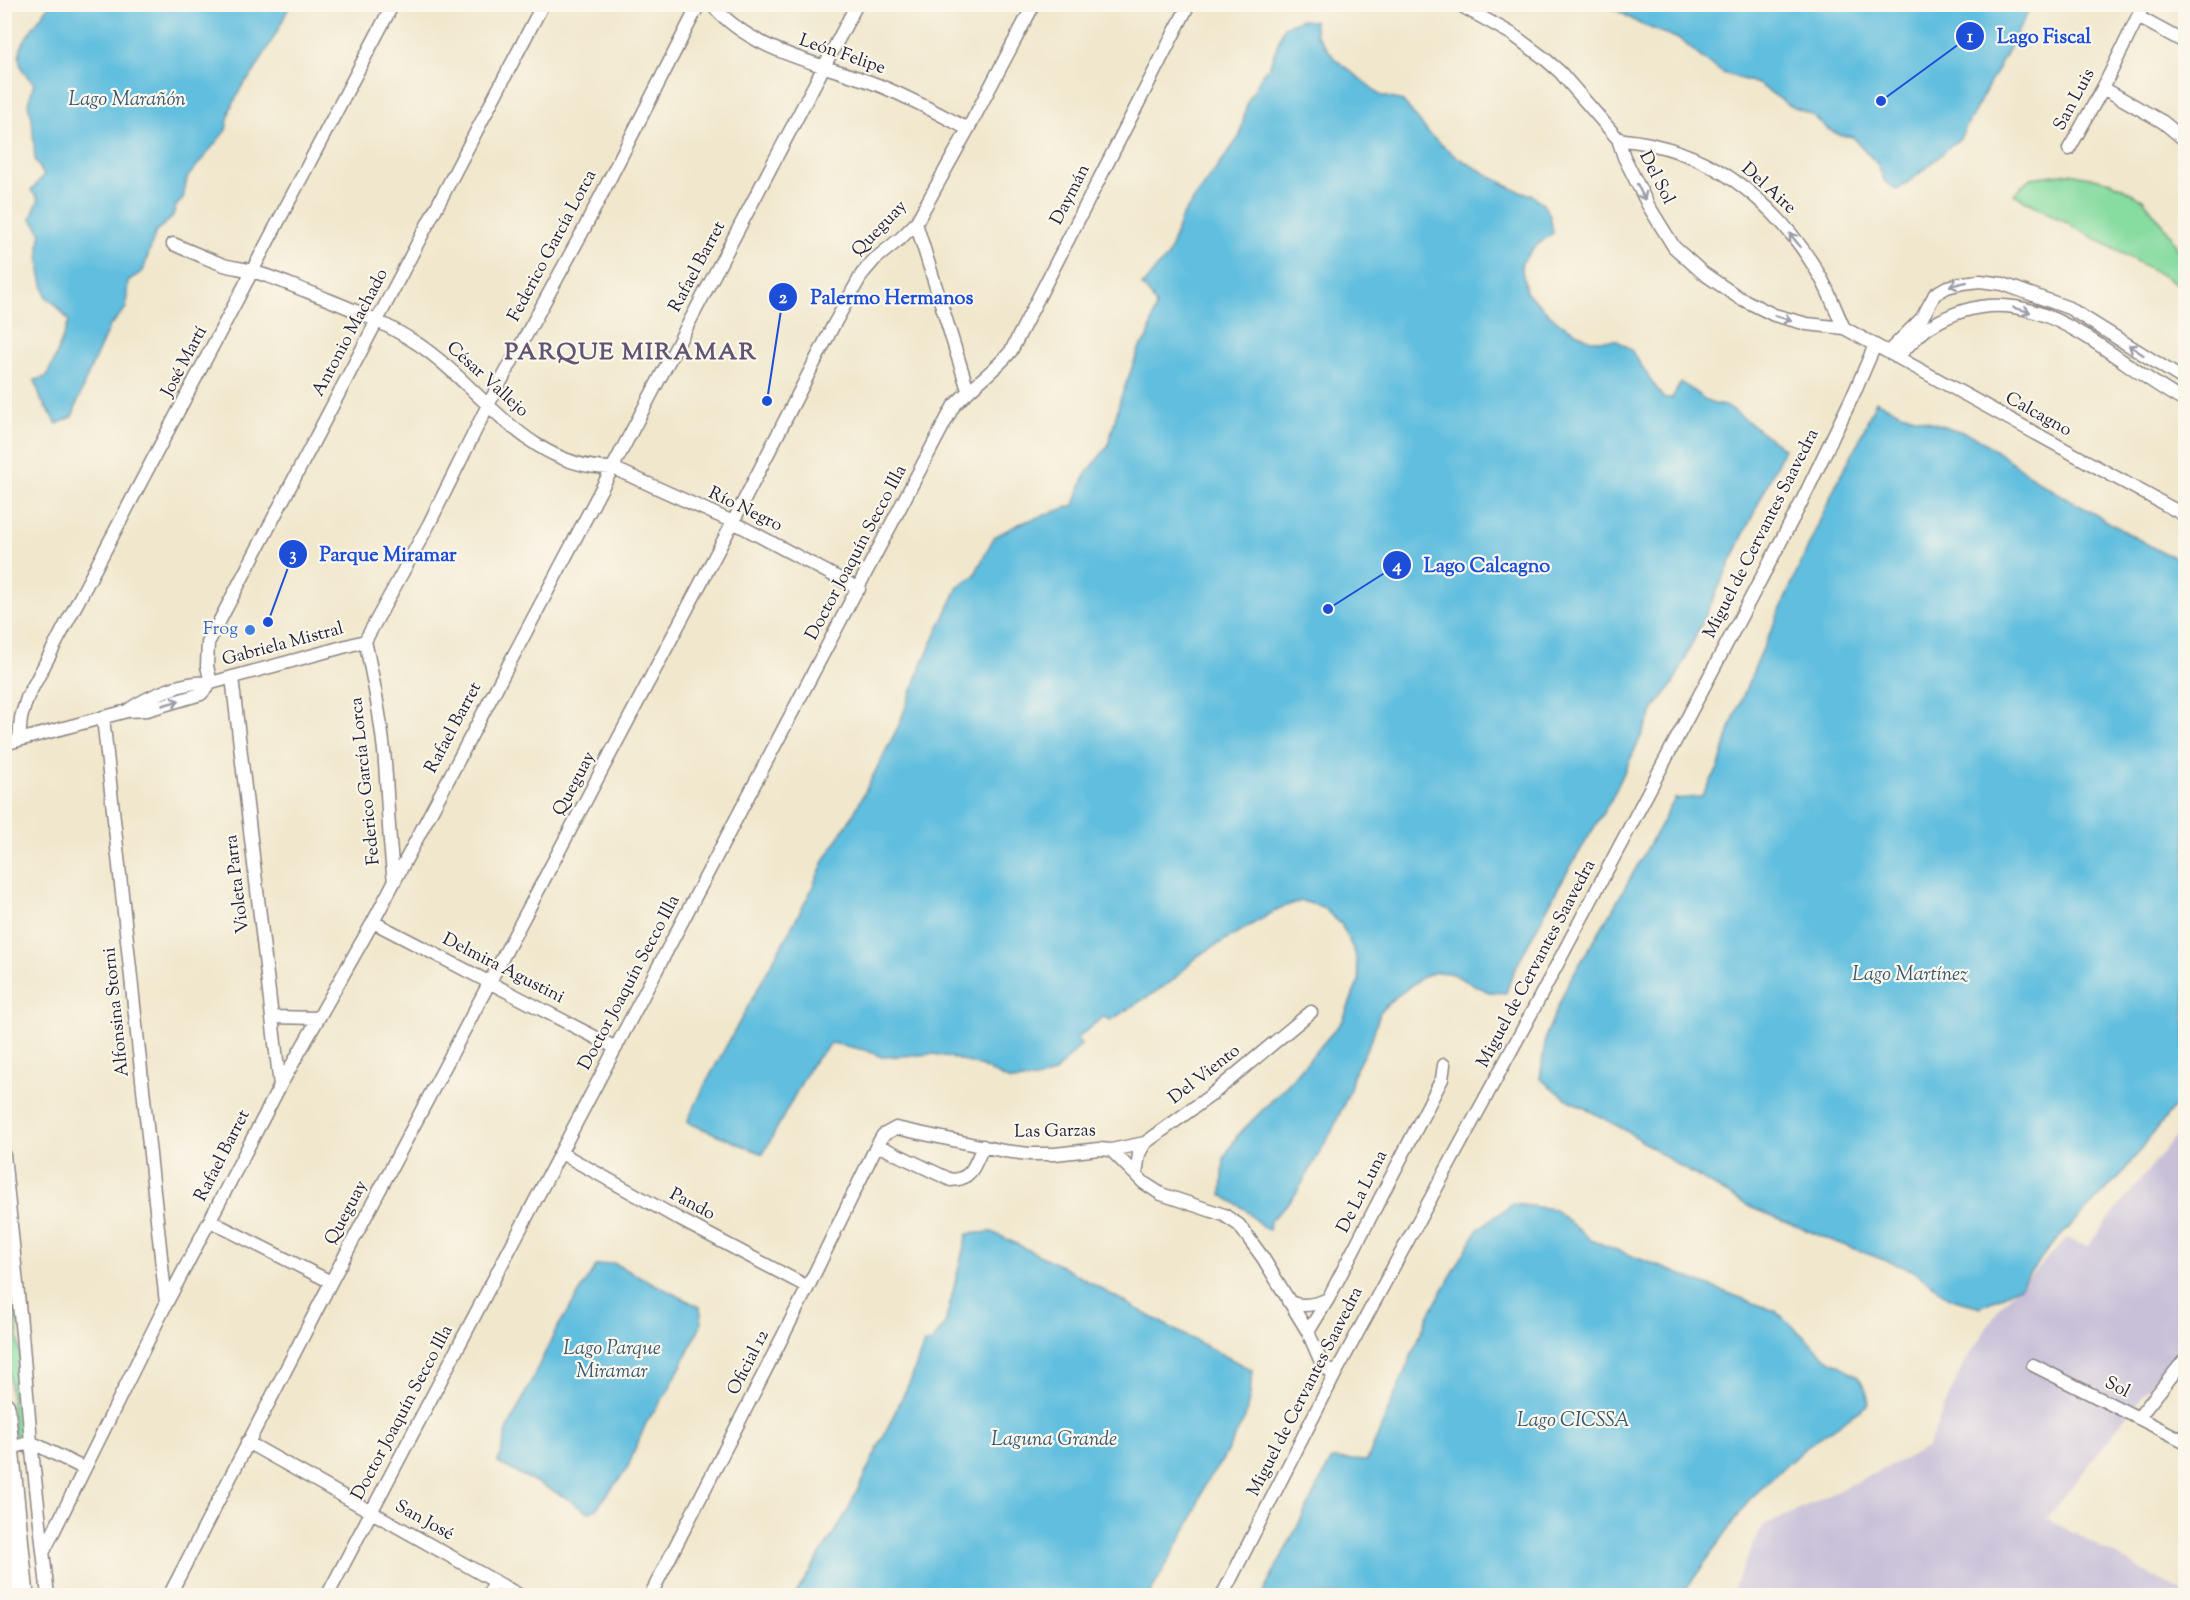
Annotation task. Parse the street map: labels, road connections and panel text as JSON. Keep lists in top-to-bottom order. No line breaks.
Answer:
{"streets":{"street":["León Felipe","San Luis","Del Sol","Del Aire","Daymán","Queguay","Federico García Lorca","Rafael Barret","Antonio Machado","José Martí","César Vallejo","Calcagno","Río Negro","Miguel de Cervantes Saavedra","Doctor Joaquín Secco Illa","Gabriela Mistral","Violeta Parra","Delmira Agustini","Alfonsina Storni","Del Viento","Las Garzas","De La Luna","Pando","Oficial 12","Sol","San José"]},"crossings":[["León Felipe","Queguay"],["León Felipe","Rafael Barret"],["Del Sol","Del Aire"],["Del Sol","Calcagno"],["Del Aire","Calcagno"],["Daymán","Doctor Joaquín Secco Illa"],["Queguay","Río Negro"],["Queguay","Delmira Agustini"],["Queguay","San José"],["Federico García Lorca","Rafael Barret"],["Federico García Lorca","César Vallejo"],["Federico García Lorca","Gabriela Mistral"],["Rafael Barret","César Vallejo"],["Rafael Barret","Río Negro"],["Rafael Barret","Violeta Parra"],["Rafael Barret","Delmira Agustini"],["Rafael Barret","Alfonsina Storni"],["Antonio Machado","César Vallejo"],["Antonio Machado","Gabriela Mistral"],["José Martí","César Vallejo"],["José Martí","Gabriela Mistral"],["César Vallejo","Río Negro"],["Calcagno","Miguel de Cervantes Saavedra"],["Río Negro","Doctor Joaquín Secco Illa"],["Miguel de Cervantes Saavedra","Las Garzas"],["Doctor Joaquín Secco Illa","Delmira Agustini"],["Doctor Joaquín Secco Illa","Pando"],["Doctor Joaquín Secco Illa","San José"],["Gabriela Mistral","Violeta Parra"],["Gabriela Mistral","Alfonsina Storni"],["Las Garzas","De La Luna"],["Las Garzas","Oficial 12"],["Pando","Oficial 12"]],"one_way":["Del Sol","Del Aire"],"districts":["PARQUE MIRAMAR"],"water":["Lago Marañón","Lago Martínez","Lago Parque Miramar","Lago CICSSA","Laguna Grande"],"places":["Lago Fiscal","Palermo Hermanos","Lago Calcagno","Parque Miramar","Frog"]}
